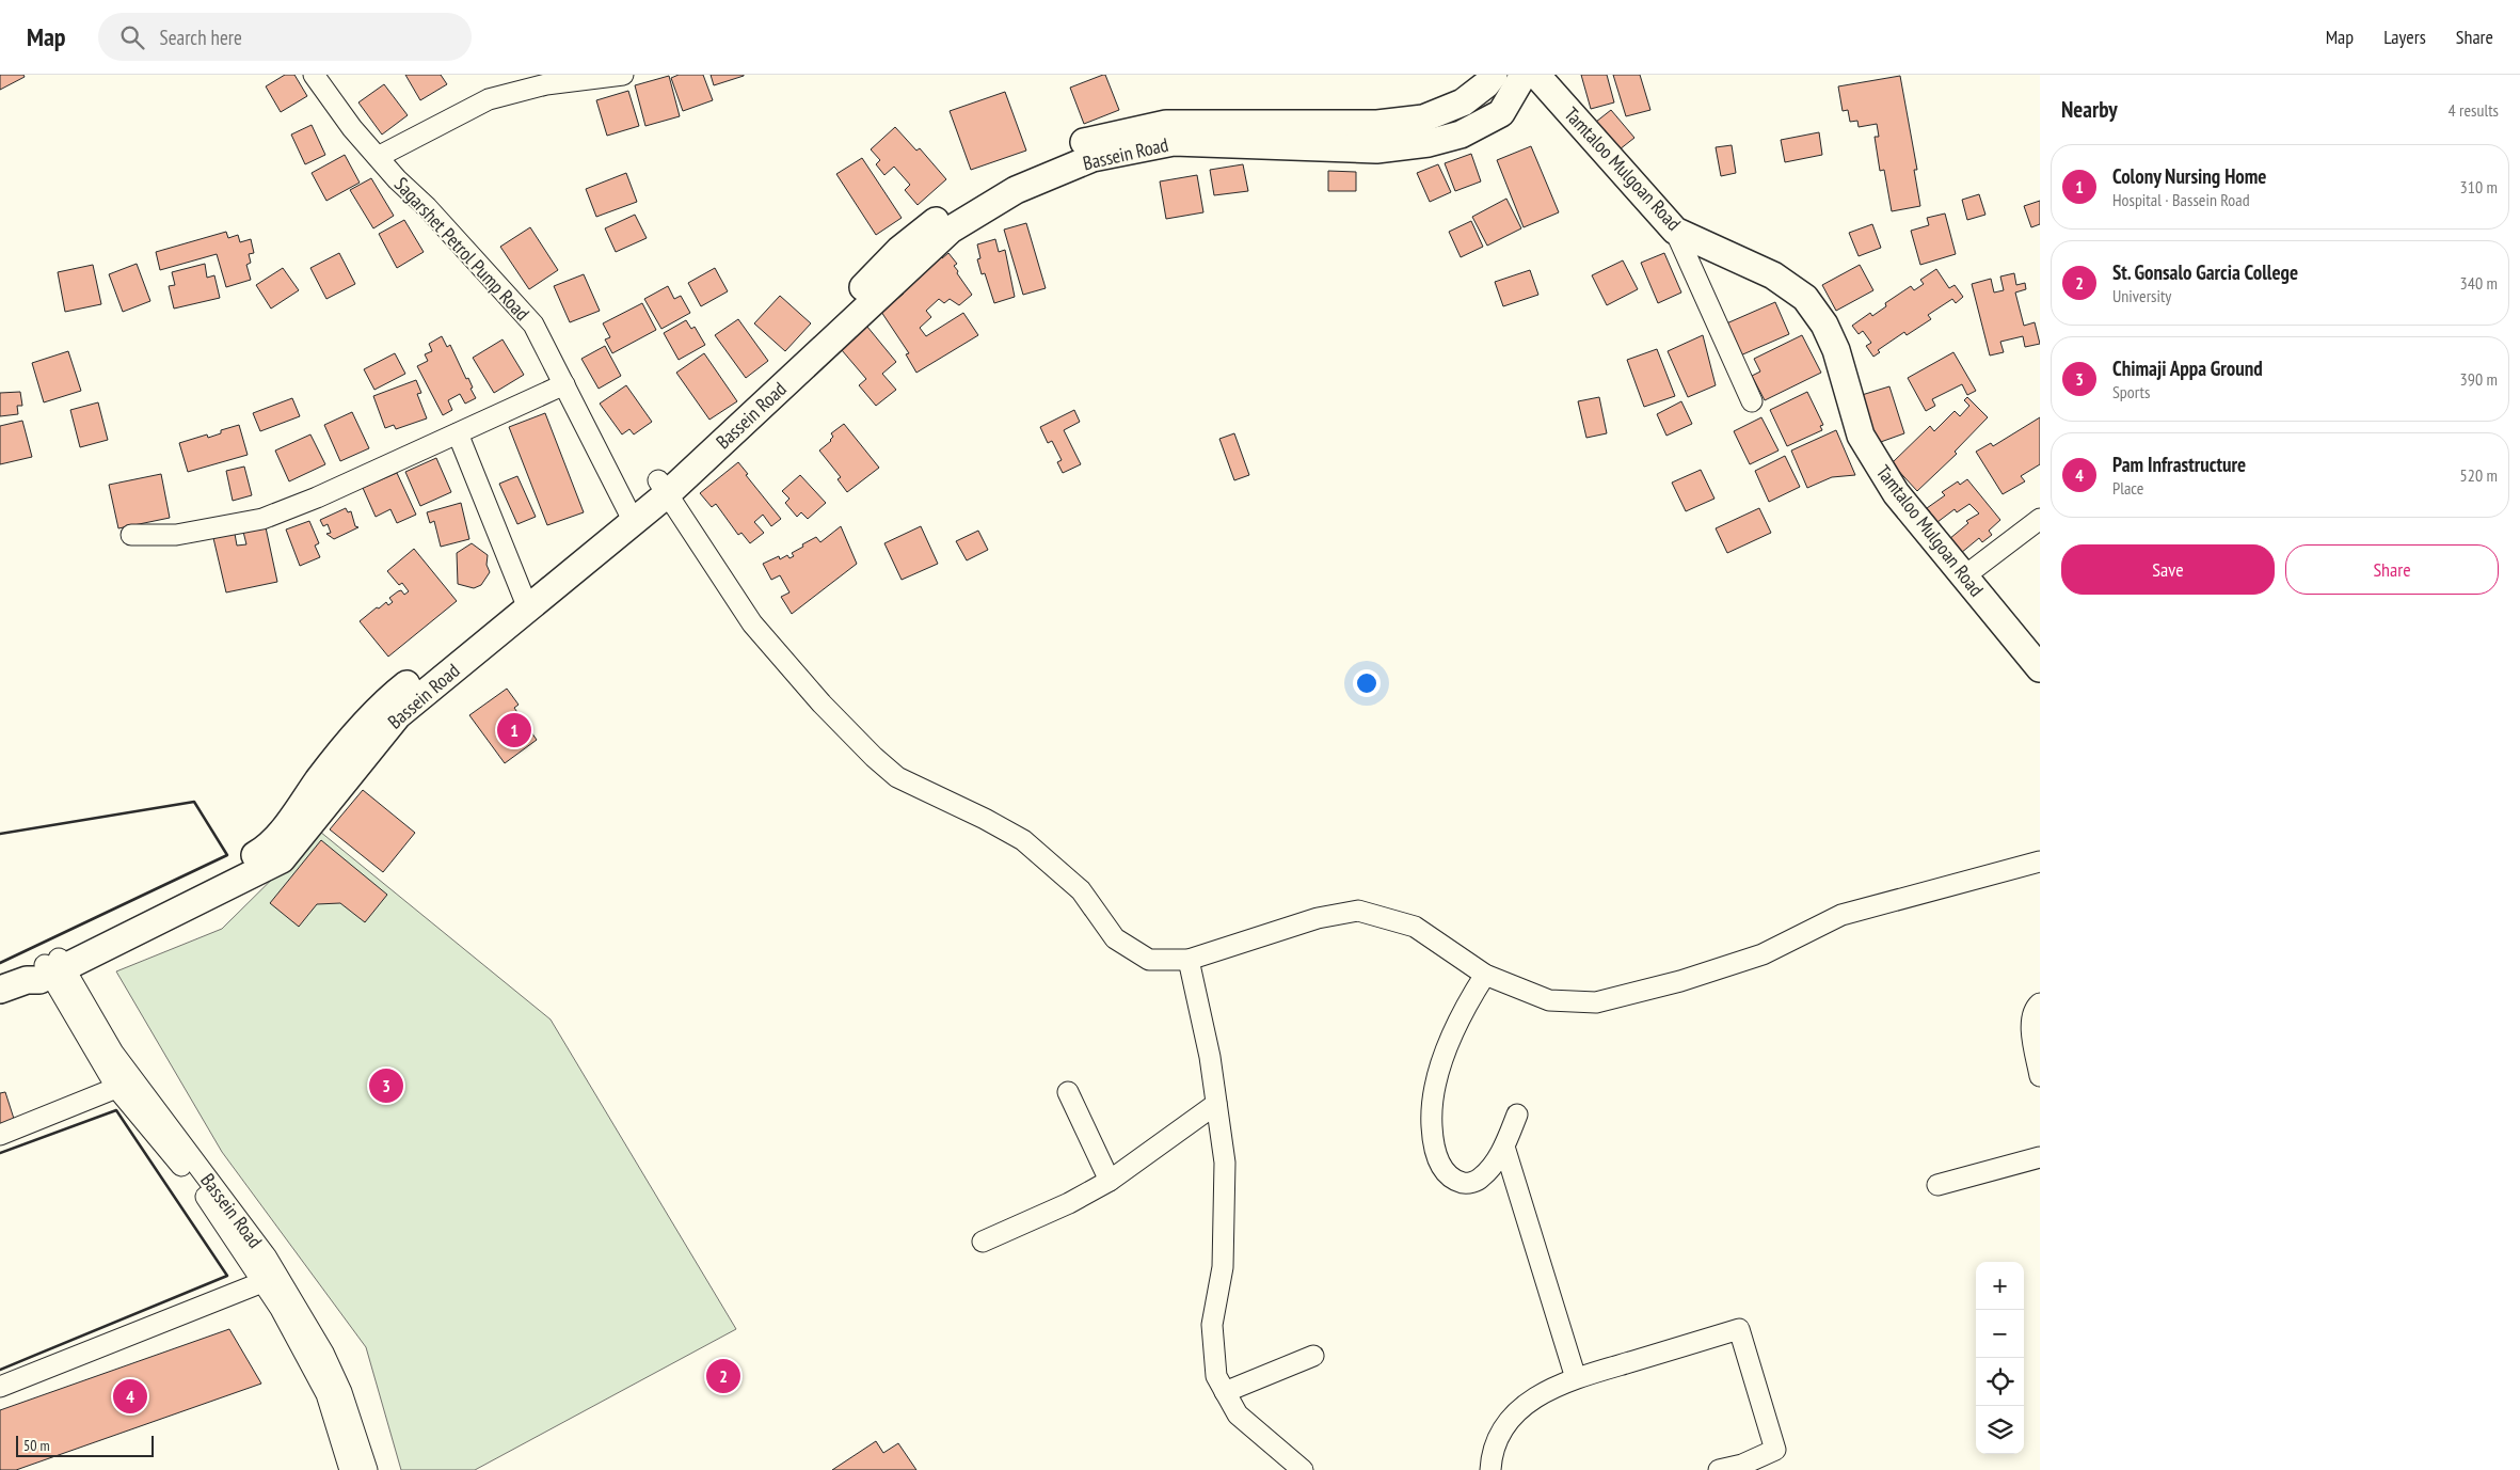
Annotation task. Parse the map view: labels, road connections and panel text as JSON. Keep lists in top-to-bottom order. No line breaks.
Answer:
{"streets":{"main road":["Bassein Road","Tamtaloo Mulgoan Road"],"street":["Sagarshet Petrol Pump Road"]},"crossings":[["Bassein Road","Sagarshet Petrol Pump Road"]],"scale_bar":"50 m","page":{"header":"Map","search":"Search here","nav":["Map","Layers","Share"],"heading":["Nearby","4 results"],"list":[{"mark":"1","name":"Colony Nursing Home","note":"Hospital · Bassein Road","value":"310 m"},{"mark":"2","name":"St. Gonsalo Garcia College","note":"University","value":"340 m"},{"mark":"3","name":"Chimaji Appa Ground","note":"Sports","value":"390 m"},{"mark":"4","name":"Pam Infrastructure","note":"Place","value":"520 m"}],"buttons":["Save","Share"],"pins":["1","3","2","4"],"map_buttons":["+","−"],"scale":"50 m"}}
